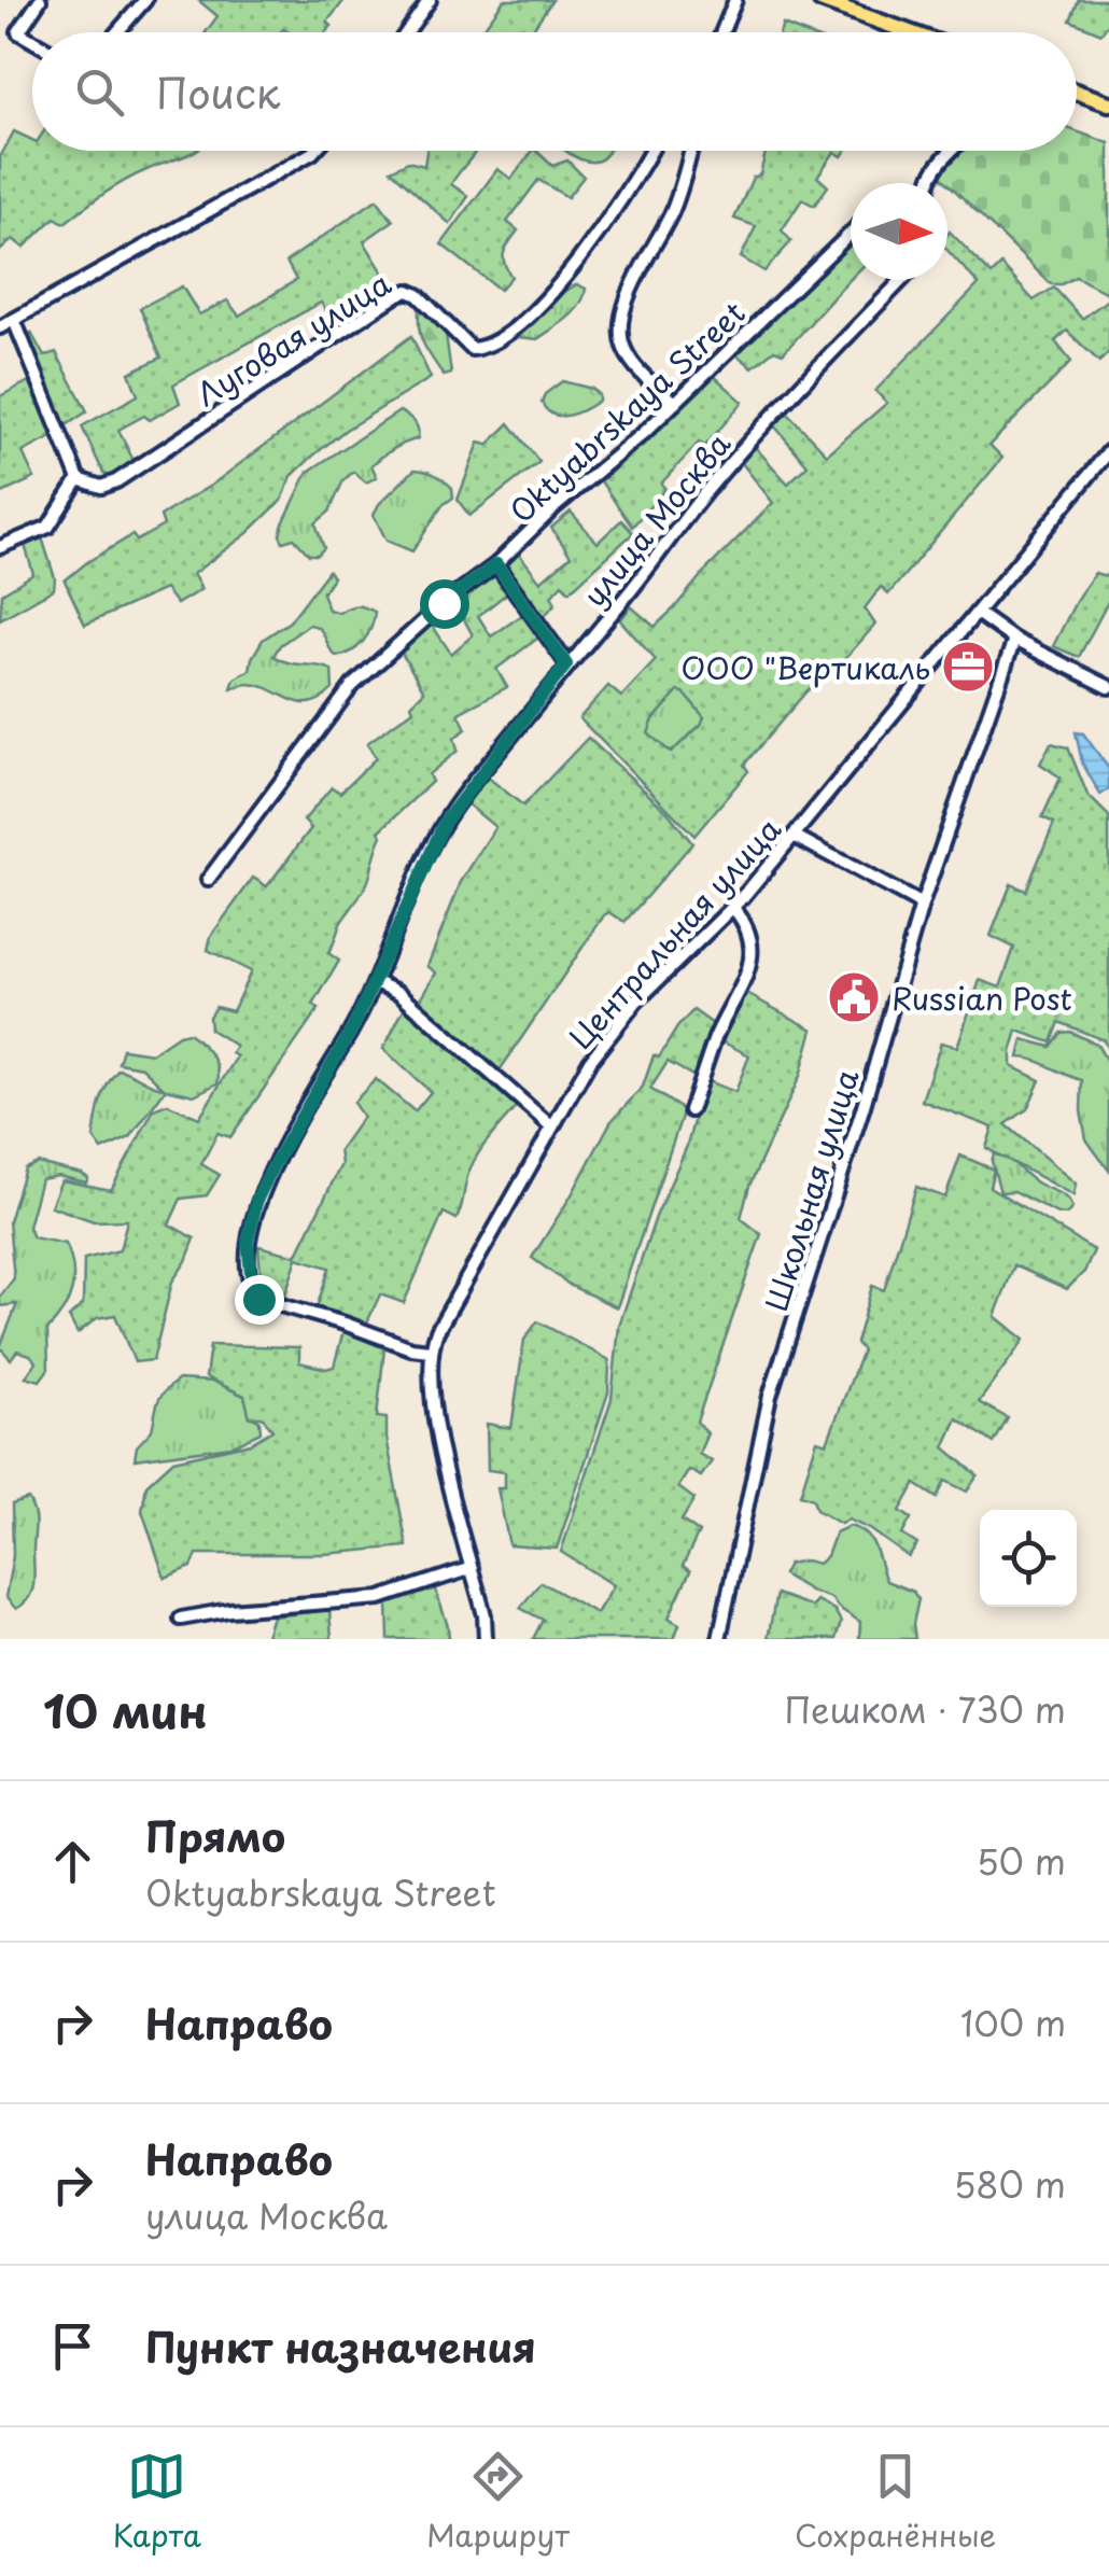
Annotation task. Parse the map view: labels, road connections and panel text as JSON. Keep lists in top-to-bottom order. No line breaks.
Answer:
{"streets":{"street":["Луговая улица","Oktyabrskaya Street","улица Москва","Центральная улица","Школьная улица"]},"crossings":[["улица Москва","Центральная улица"]],"places":{"office":["ООО \"Вертикаль"],"public building":["Russian Post"]},"north":"right","page":{"search":"Поиск","heading":["10 мин","Пешком · 730 m"],"list":[["Прямо","Oktyabrskaya Street","50 m"],["Направо","100 m"],["Направо","улица Москва","580 m"],"Пункт назначения"],"nav":["Карта","Маршрут","Сохранённые"]}}
